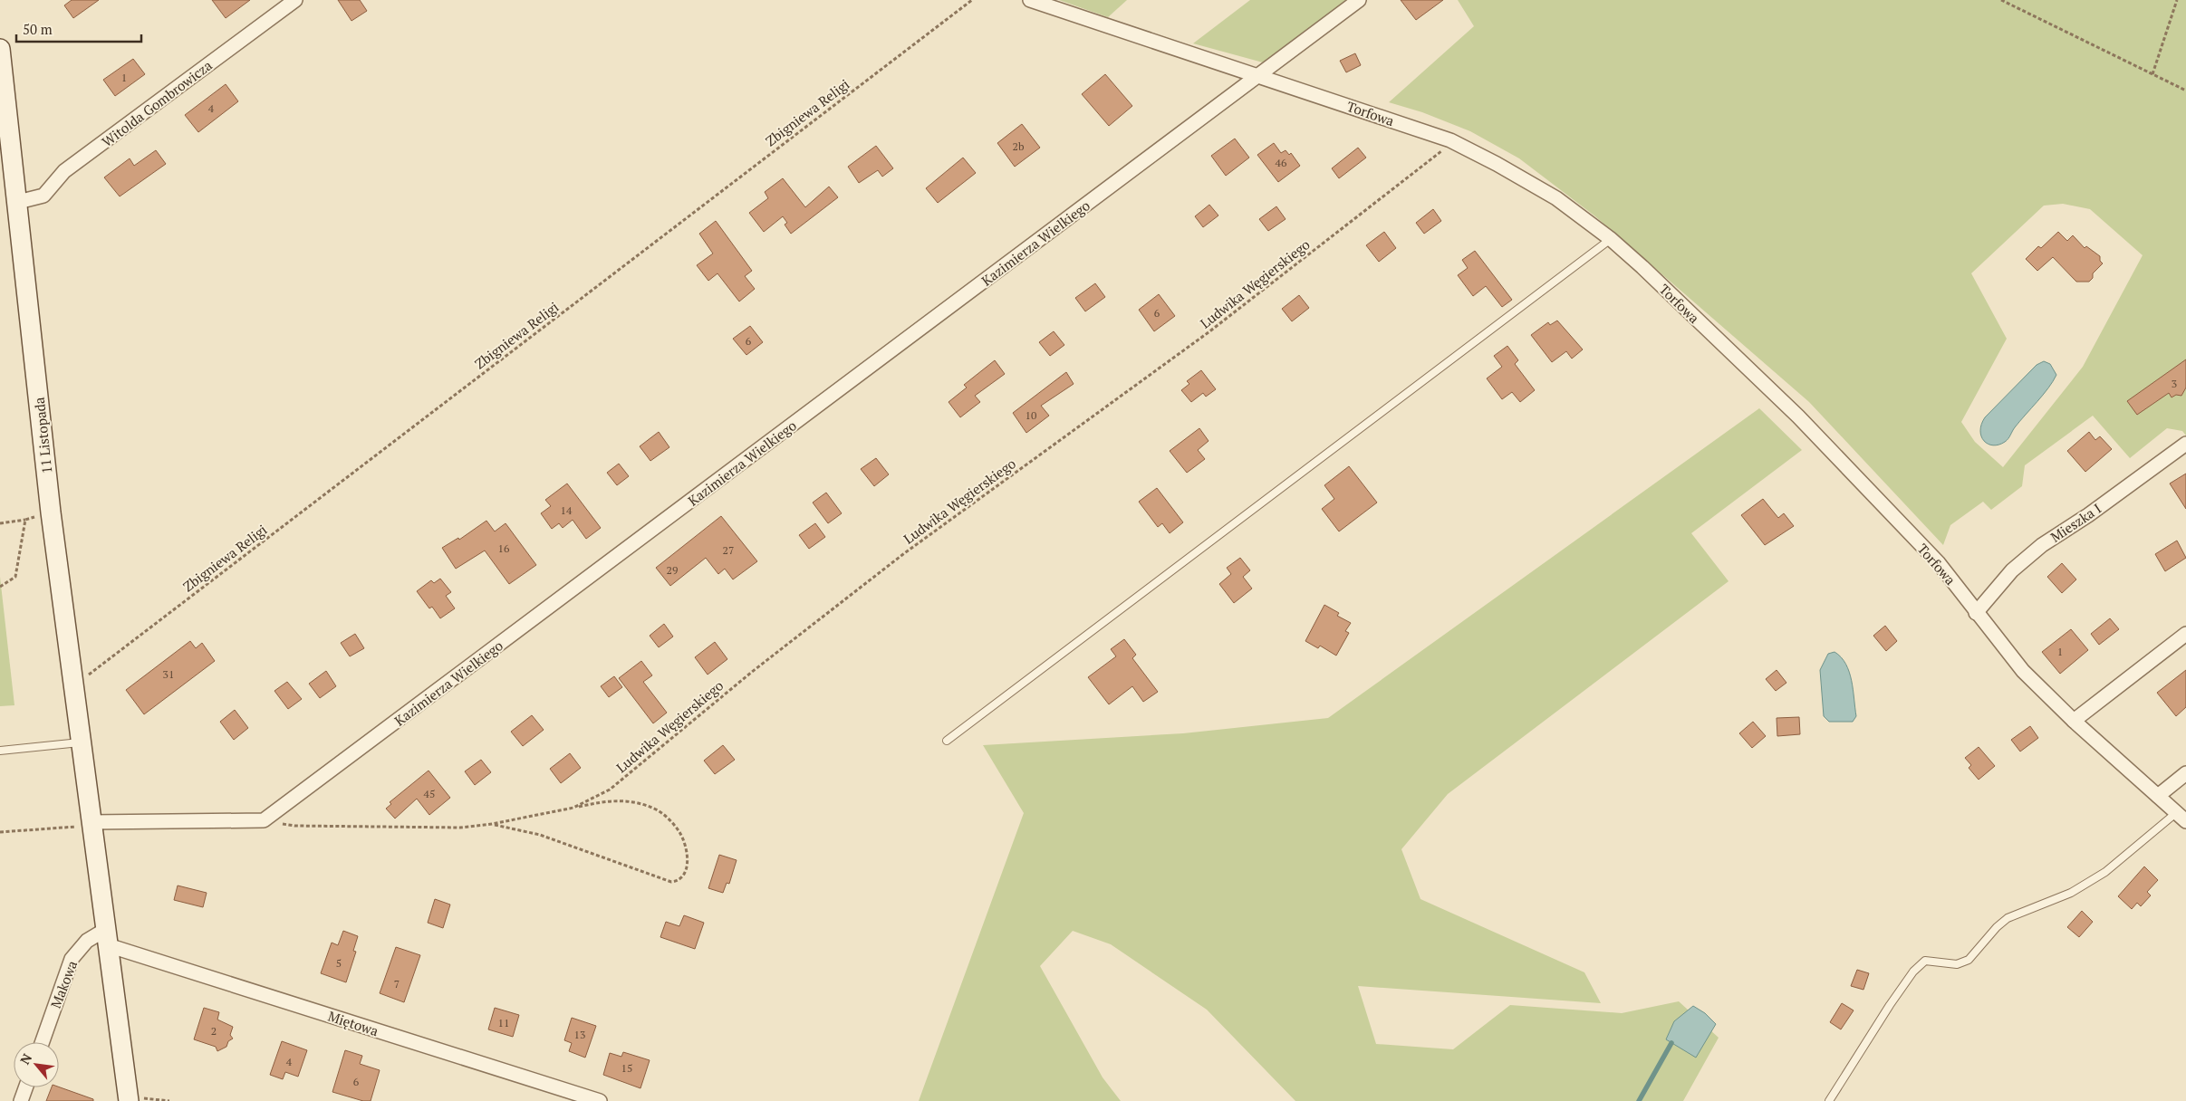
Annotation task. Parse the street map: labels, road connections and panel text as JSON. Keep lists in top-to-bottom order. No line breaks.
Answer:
{"streets":{"street":["Witolda Gombrowicza","Torfowa","Kazimierza Wielkiego","11 Listopada","Mieszka I","Makowa","Miętowa"],"path":["Zbigniewa Religi","Ludwika Węgierskiego"]},"crossings":[["Witolda Gombrowicza","11 Listopada"],["Zbigniewa Religi","11 Listopada"],["Torfowa","Kazimierza Wielkiego"],["Torfowa","Ludwika Węgierskiego"],["Torfowa","Mieszka I"],["Kazimierza Wielkiego","Ludwika Węgierskiego"],["11 Listopada","Makowa"],["11 Listopada","Miętowa"],["Makowa","Miętowa"]],"house_numbers":["1","4","2b","46","6","6","3","10","14","16","27","29","1","31","45","5","7","11","2","13","4","15","6"],"scale_bar":"50 m","north":"top left"}
